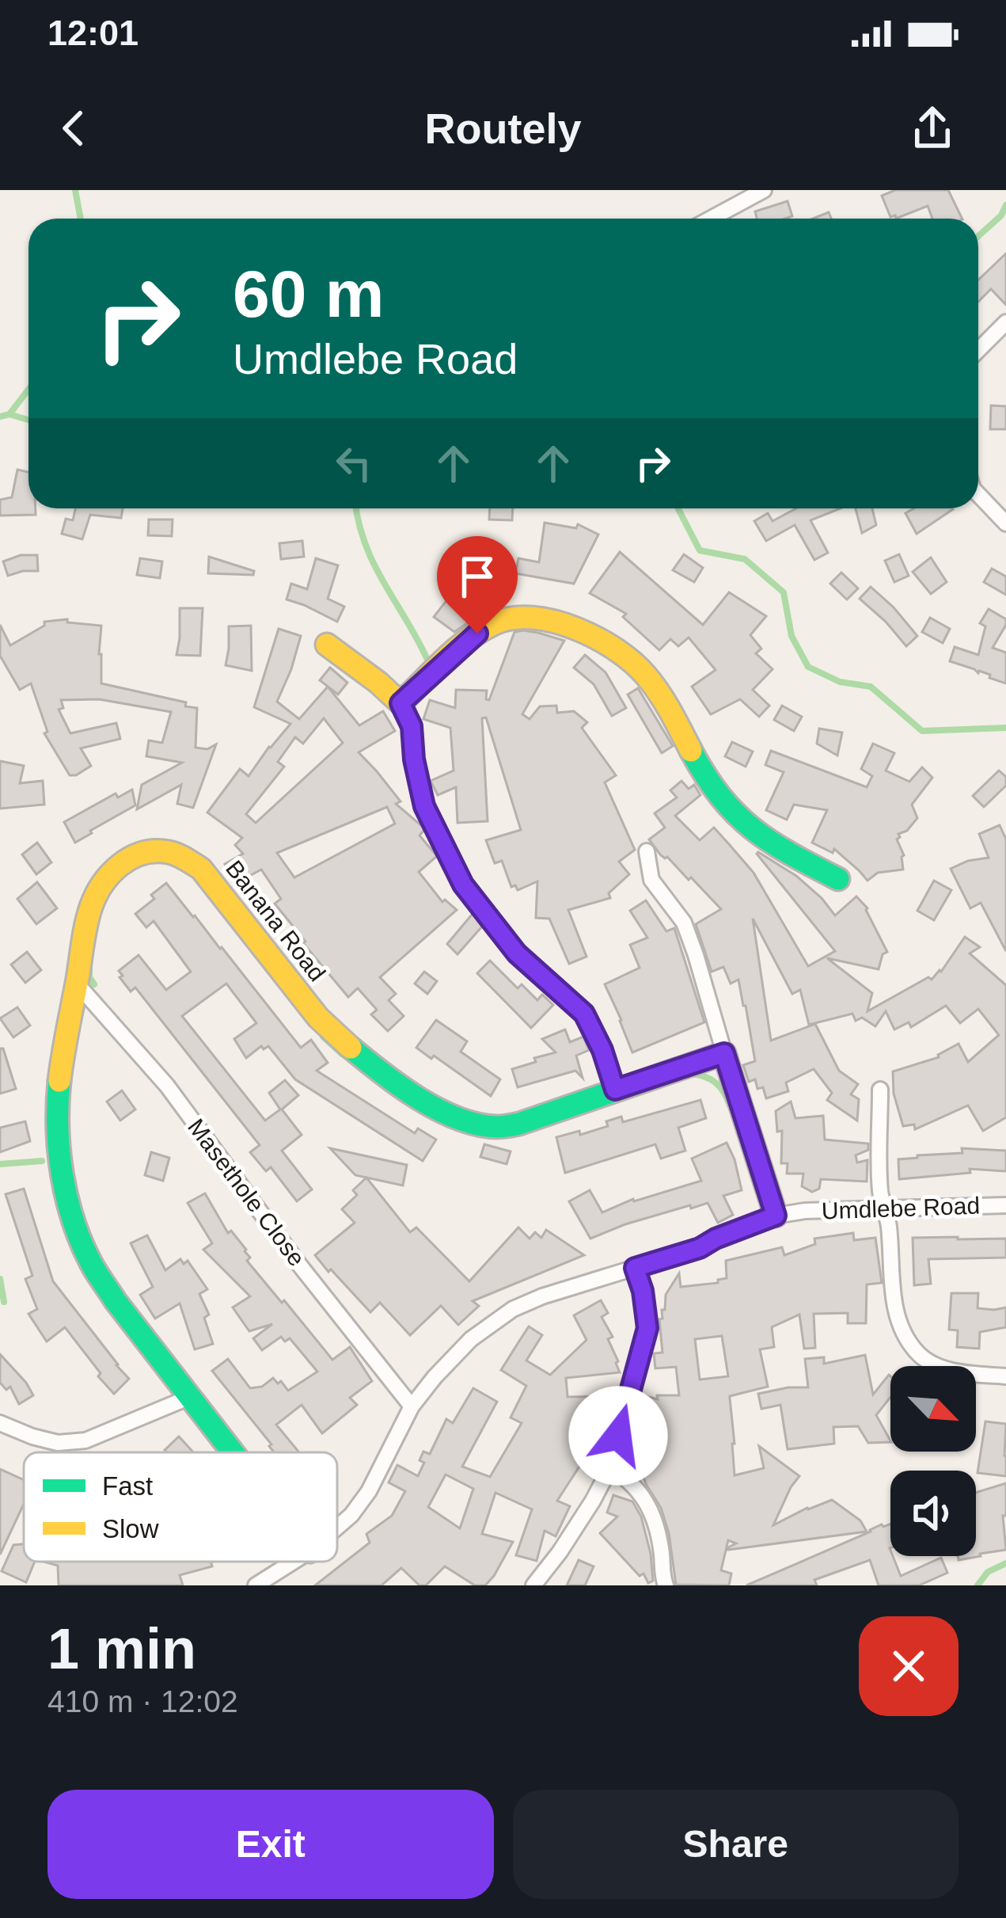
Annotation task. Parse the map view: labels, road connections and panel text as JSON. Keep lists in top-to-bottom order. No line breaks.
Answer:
{"streets":{"street":["Banana Road","Masethole Close","Umdlebe Road"]},"crossings":[["Banana Road","Masethole Close"],["Masethole Close","Umdlebe Road"]],"legend":["Fast","Slow"],"north":"bottom right","page":{"status":"12:01","header":"Routely","turn":["60 m","Umdlebe Road"],"heading":["1 min","410 m · 12:02"],"buttons":["Exit","Share"]}}
